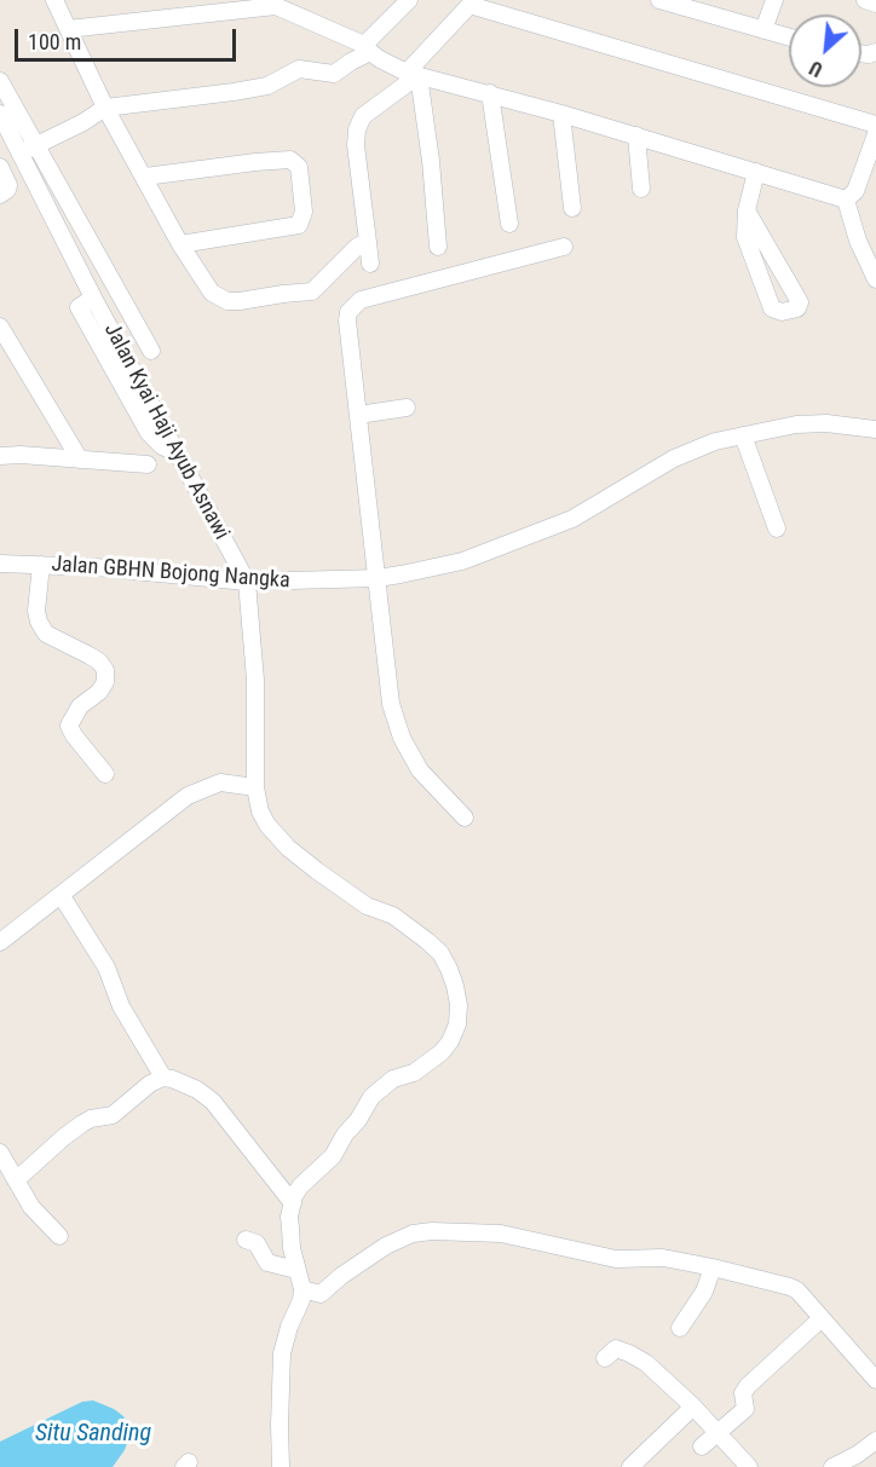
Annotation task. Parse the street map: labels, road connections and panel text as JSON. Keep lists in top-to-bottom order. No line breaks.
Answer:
{"streets":{"street":["Jalan Kyai Haji Ayub Asnawi","Jalan GBHN Bojong Nangka"]},"crossings":[["Jalan Kyai Haji Ayub Asnawi","Jalan GBHN Bojong Nangka"]],"water":["Situ Sanding"],"scale_bar":"100 m","north":"bottom left"}
